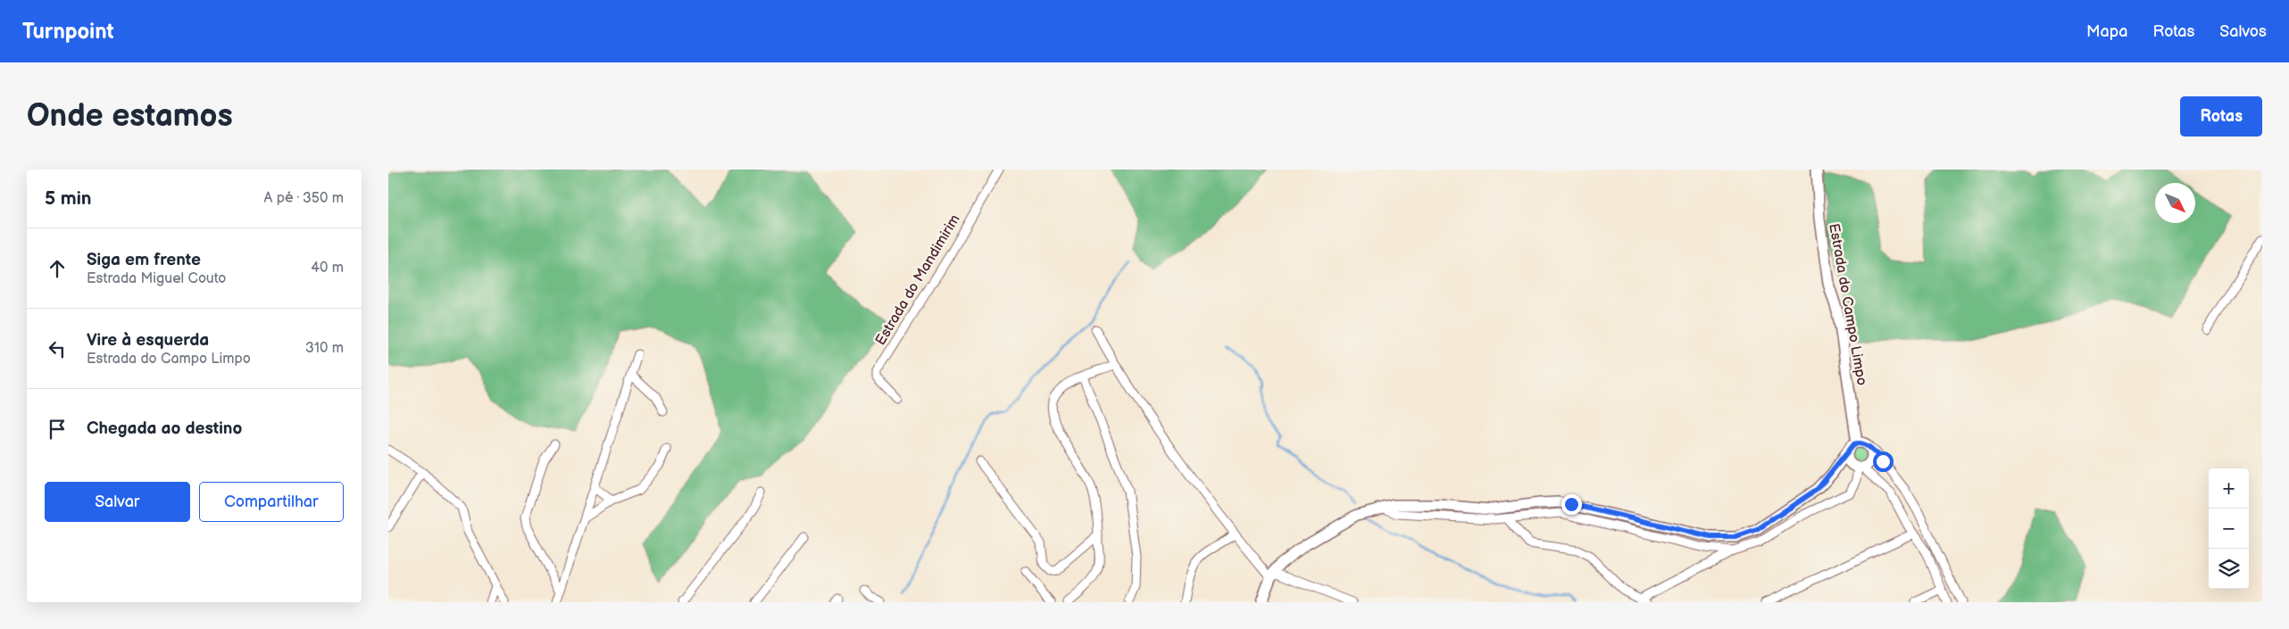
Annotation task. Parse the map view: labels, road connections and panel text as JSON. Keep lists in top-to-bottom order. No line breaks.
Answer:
{"streets":{"street":["Estrada do Mandimirim","Estrada do Campo Limpo"]},"north":"bottom right","page":{"header":"Turnpoint","nav":["Mapa","Rotas","Salvos"],"buttons":["Rotas",["Salvar","Compartilhar"]],"title":"Onde estamos","heading":["5 min","A pé · 350 m"],"list":[["Siga em frente","Estrada Miguel Couto","40 m"],["Vire à esquerda","Estrada do Campo Limpo","310 m"],"Chegada ao destino"],"map_buttons":["+","−"]}}
